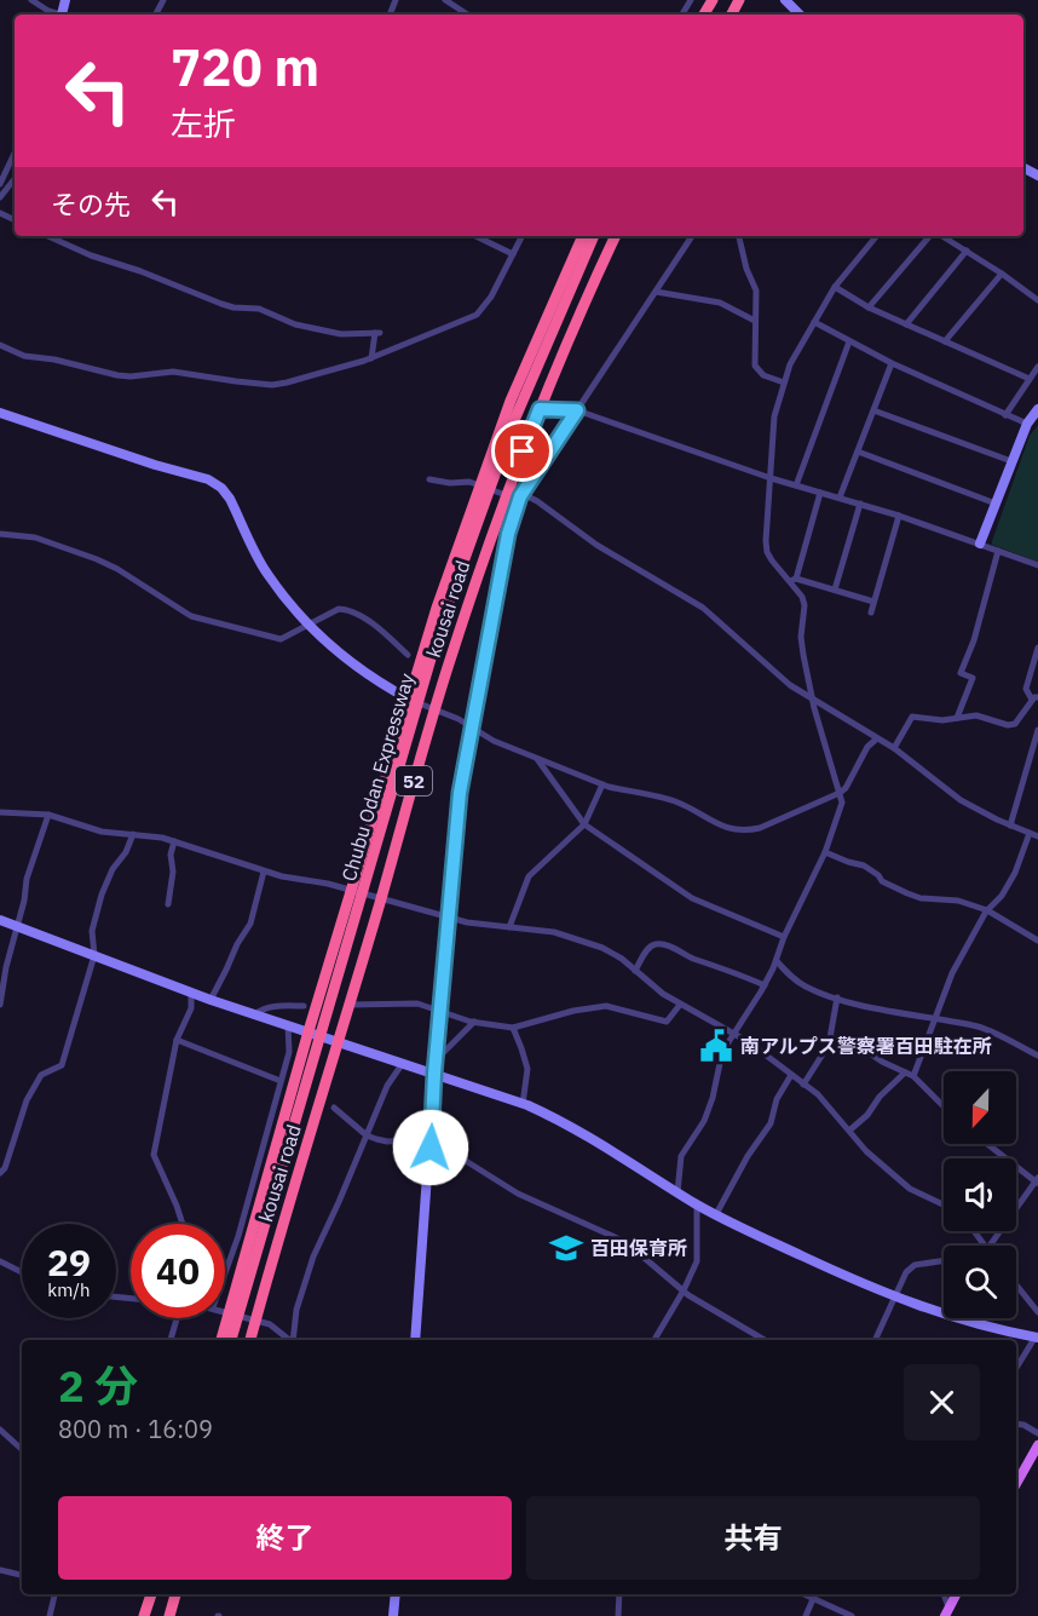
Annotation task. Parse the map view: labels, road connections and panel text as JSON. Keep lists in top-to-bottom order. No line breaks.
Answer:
{"streets":{"highway":["kousai road","Chubu Odan Expressway","52"]},"places":{"public building":["南アルプス警察署百田駐在所"],"school or university":["百田保育所"]},"north":"bottom","page":{"turn":["720 m","左折"],"then":"その先","speed":"29 km/h","limit":"40","heading":["2 分","800 m · 16:09"],"buttons":["終了","共有"]}}
